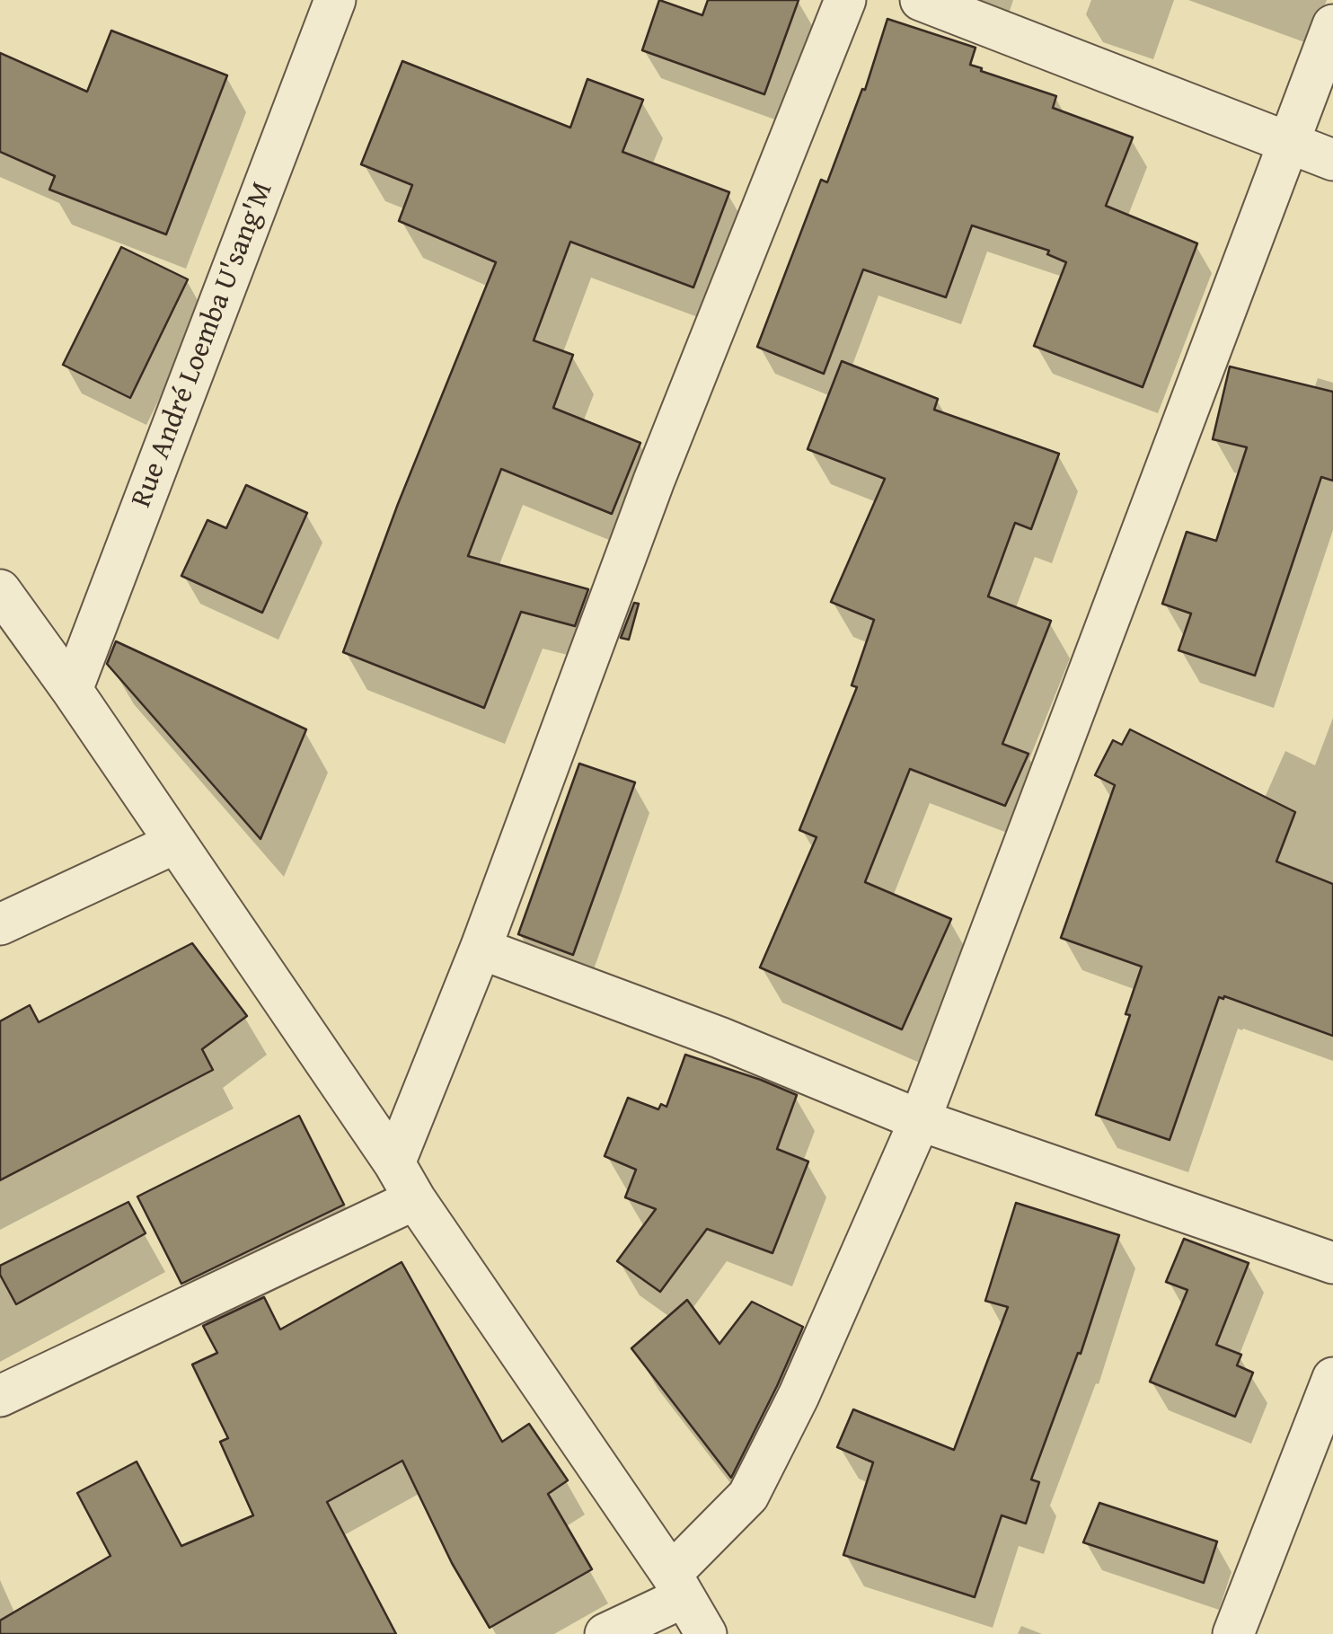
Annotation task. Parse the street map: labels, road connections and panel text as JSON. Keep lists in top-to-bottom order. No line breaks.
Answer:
{"streets":{"street":["Rue André Loemba U'sang'M"]}}
